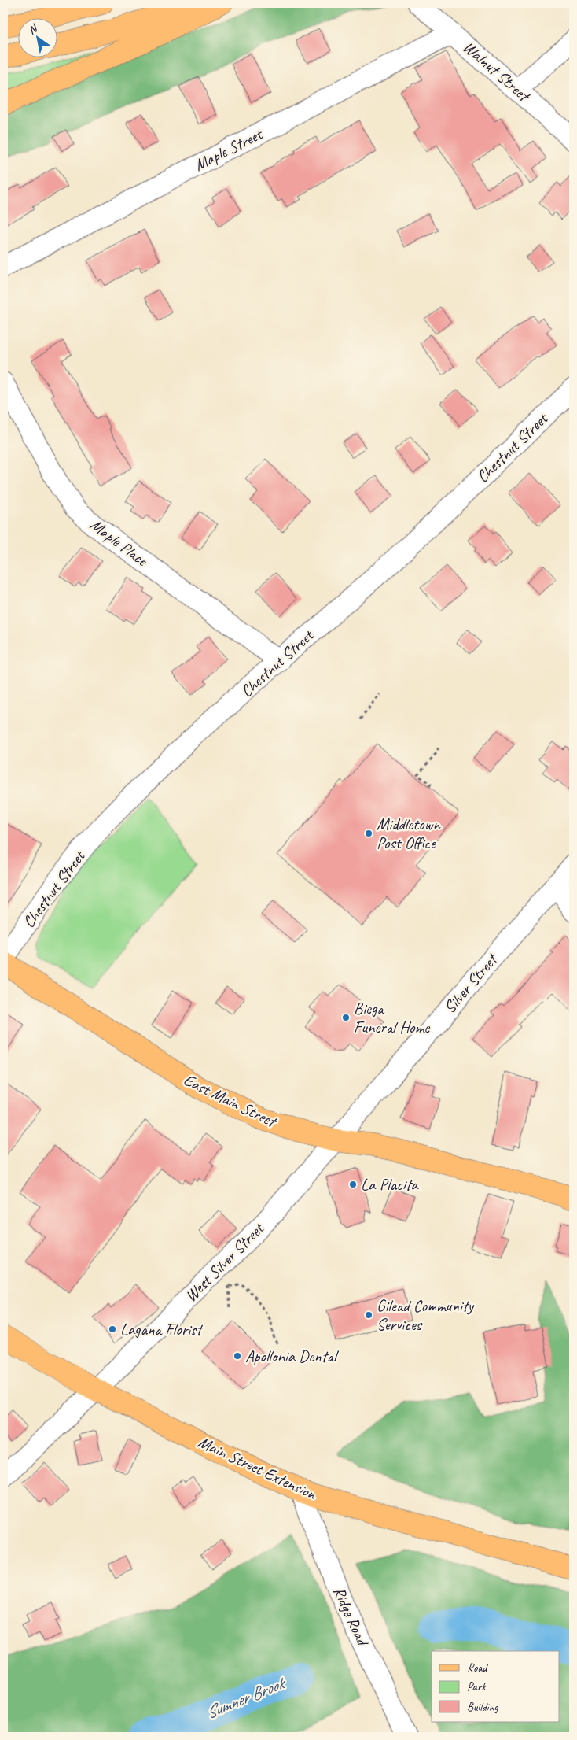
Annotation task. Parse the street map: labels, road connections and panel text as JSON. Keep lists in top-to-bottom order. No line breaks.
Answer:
{"streets":{"main road":["East Main Street","Main Street Extension"],"street":["Walnut Street","Maple Street","Chestnut Street","Maple Place","Silver Street","West Silver Street","Ridge Road"]},"crossings":[["Walnut Street","Maple Street"],["Chestnut Street","Maple Place"],["Chestnut Street","East Main Street"],["Silver Street","East Main Street"],["Silver Street","West Silver Street"],["East Main Street","West Silver Street"],["West Silver Street","Main Street Extension"],["Main Street Extension","Ridge Road"]],"water":["Sumner Brook"],"places":["Middletown Post Office","Biega Funeral Home","La Placita","Gilead Community Services","Lagana Florist","Apollonia Dental"],"legend":["Road","Park","Building"],"north":"top left"}
